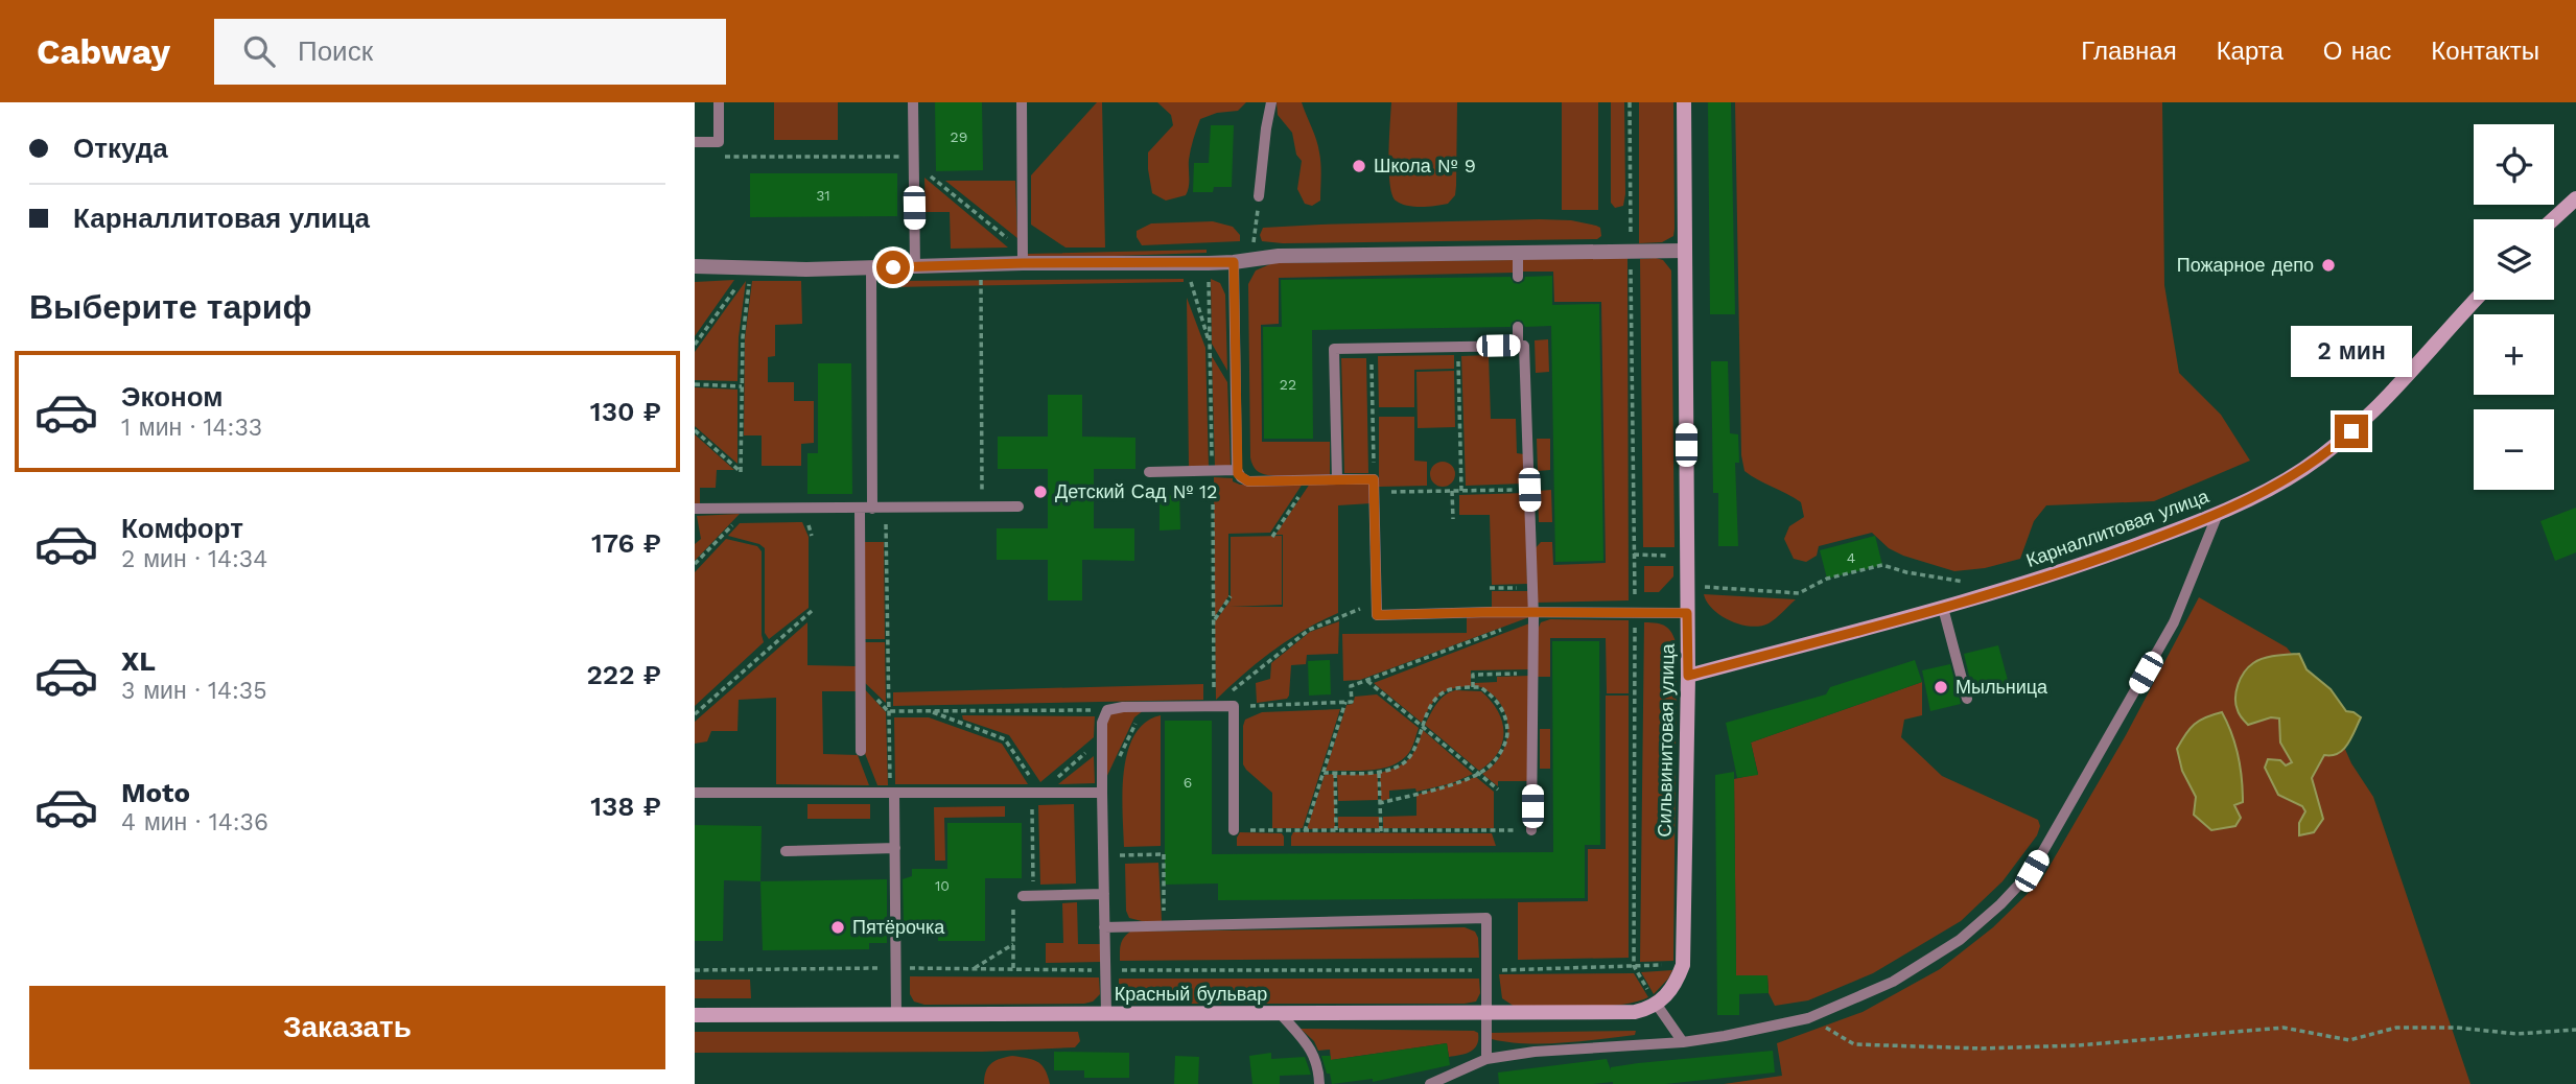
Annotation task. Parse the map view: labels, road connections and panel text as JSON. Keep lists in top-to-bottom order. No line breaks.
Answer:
{"streets":{"street":["Карналлитовая улица","Сильвинитовая улица","Красный бульвар"]},"crossings":[["Карналлитовая улица","Сильвинитовая улица"],["Сильвинитовая улица","Красный бульвар"]],"places":["Школа № 9","Пожарное депо","Детский Сад № 12","Мыльница","Пятёрочка"],"house_numbers":["29","31","22","4","6","10"],"page":{"header":"Cabway","search":"Поиск","nav":["Главная","Карта","О нас","Контакты"],"banner":["Откуда","Карналлитовая улица"],"map_buttons":["+","−"],"heading":"Выберите тариф","bubble":"2 мин","list":[{"name":"Эконом","note":"1 мин · 14:33","value":"130 ₽"},{"name":"Комфорт","note":"2 мин · 14:34","value":"176 ₽"},{"name":"XL","note":"3 мин · 14:35","value":"222 ₽"},{"name":"Moto","note":"4 мин · 14:36","value":"138 ₽"}],"buttons":"Заказать"}}
